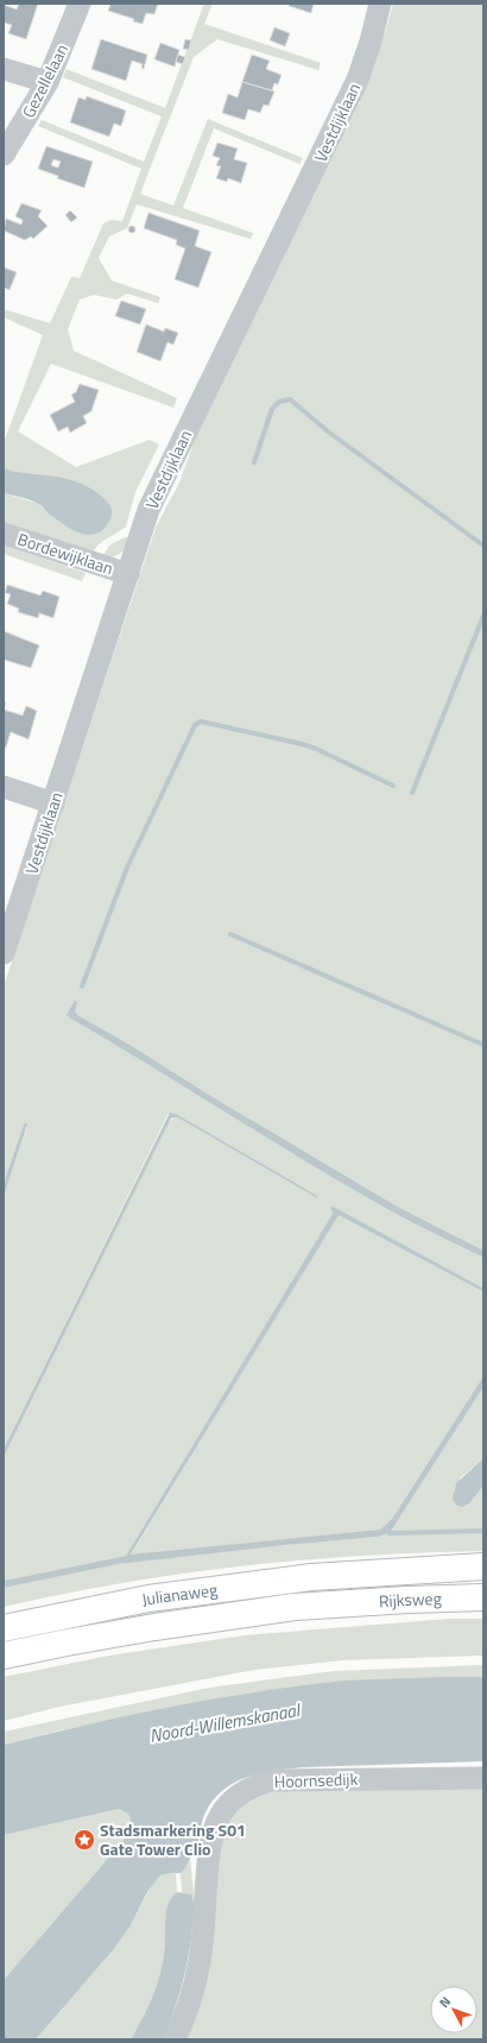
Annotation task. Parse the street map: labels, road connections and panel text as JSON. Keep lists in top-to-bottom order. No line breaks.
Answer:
{"streets":{"highway":["Julianaweg","Rijksweg"],"street":["Gezellelaan","Vestdijklaan","Bordewijklaan","Hoornsedijk"]},"crossings":[["Vestdijklaan","Bordewijklaan"],["Julianaweg","Rijksweg"]],"water":["Noord-Willemskanaal"],"places":{"place":["Stadsmarkering S01 Gate Tower Clio"]},"north":"top left"}
